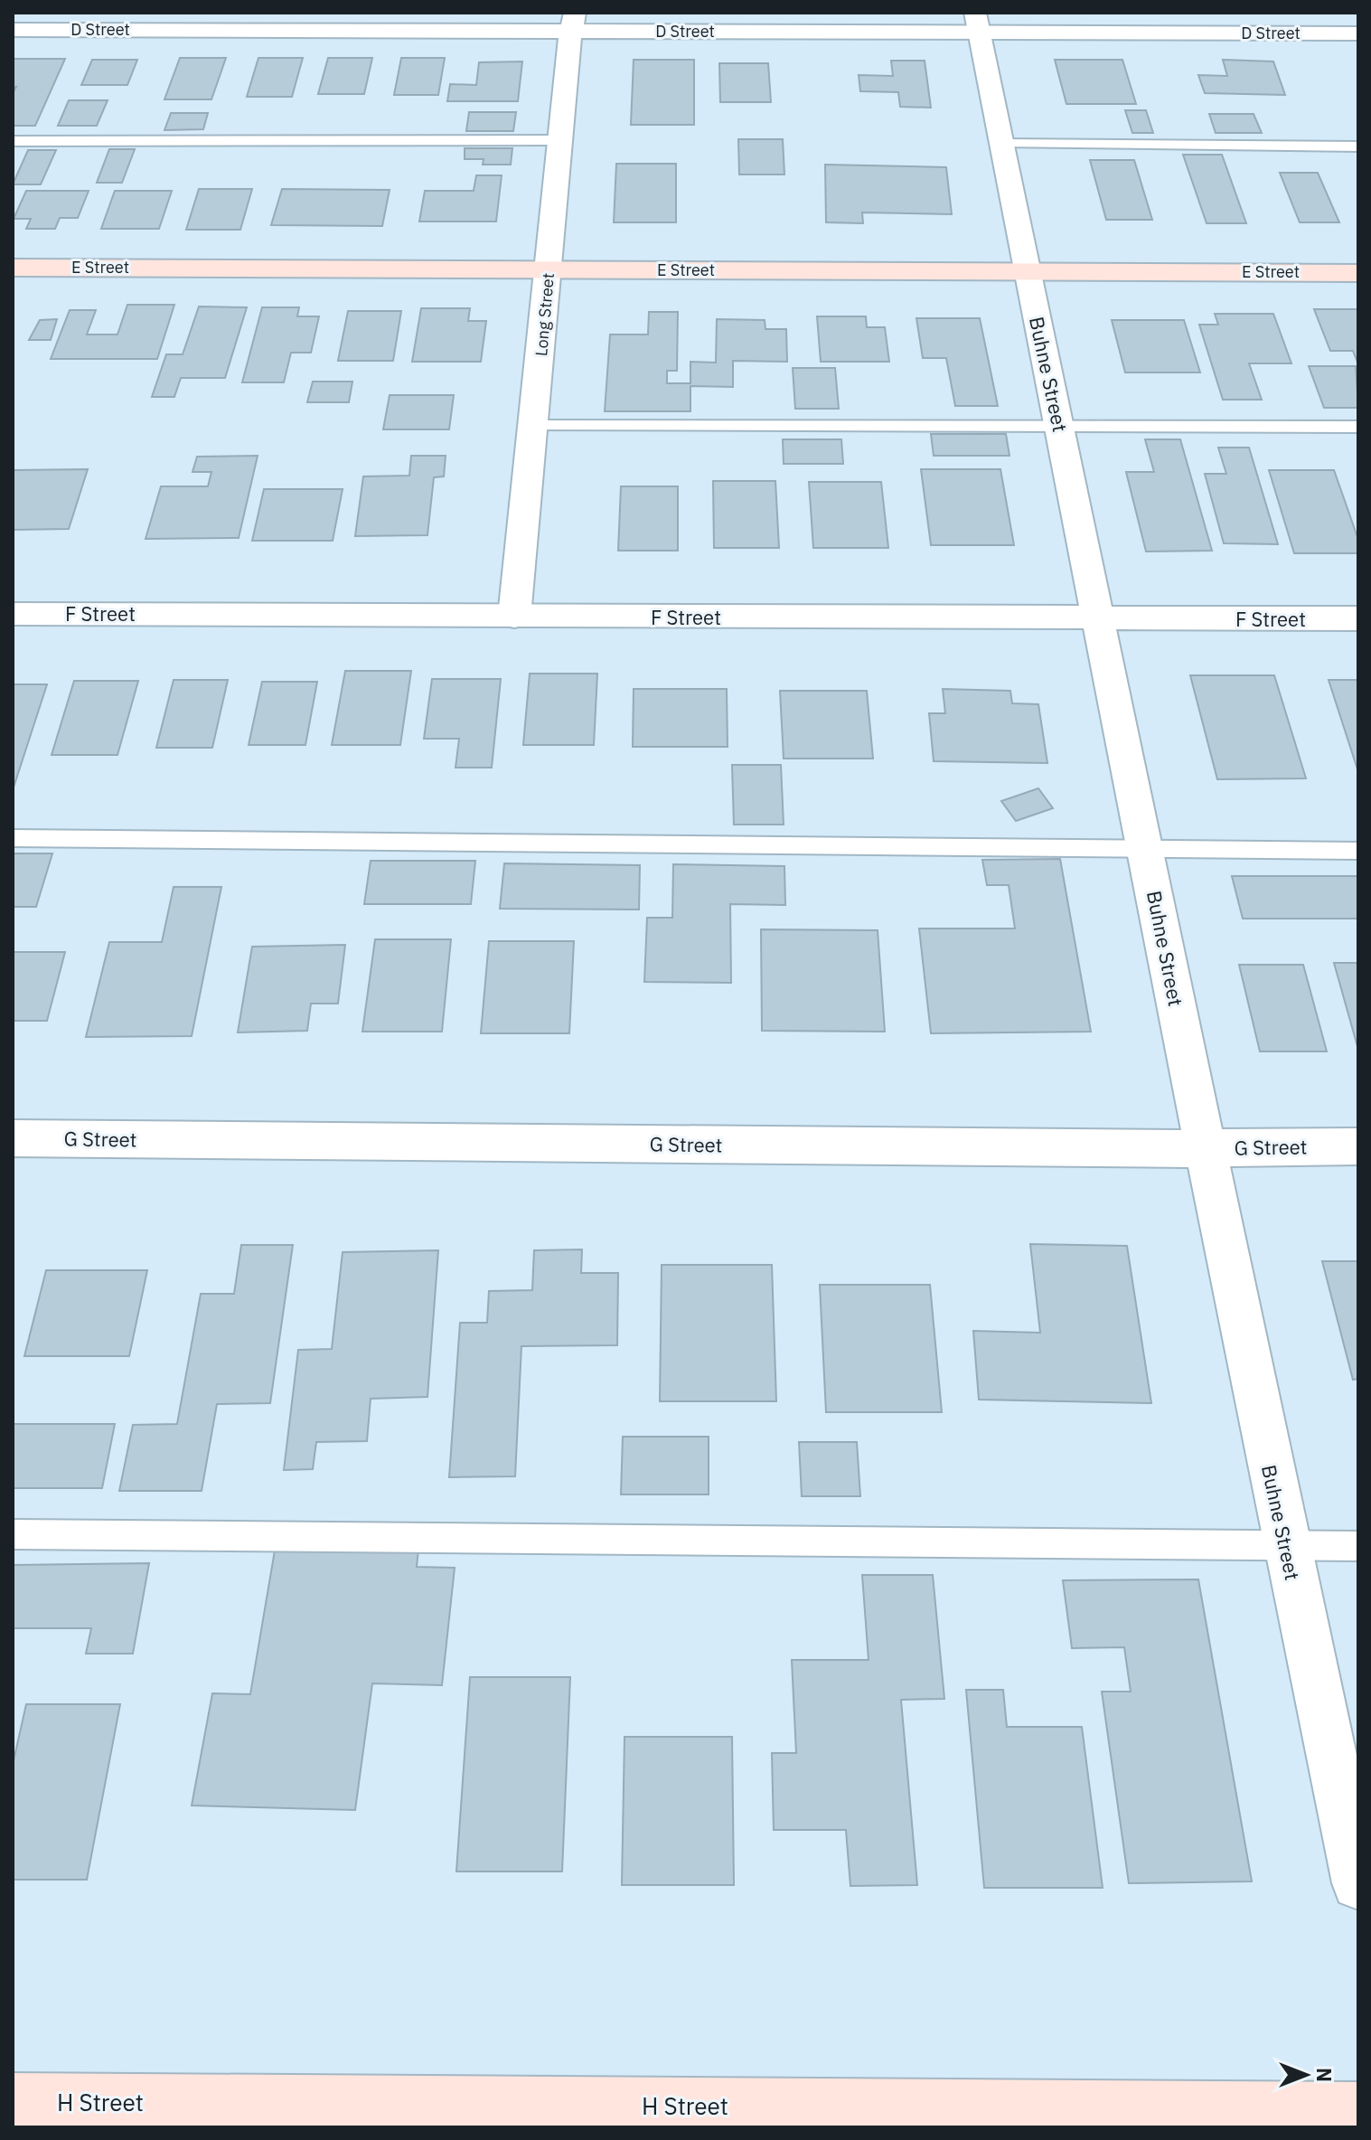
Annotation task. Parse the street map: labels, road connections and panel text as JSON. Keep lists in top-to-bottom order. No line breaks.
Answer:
{"streets":{"main road":["E Street","H Street"],"street":["D Street","Long Street","Buhne Street","F Street","G Street"]},"crossings":[["D Street","Long Street"],["D Street","Buhne Street"],["E Street","Long Street"],["E Street","Buhne Street"],["Long Street","F Street"],["Buhne Street","F Street"],["Buhne Street","G Street"]],"north":"right"}
